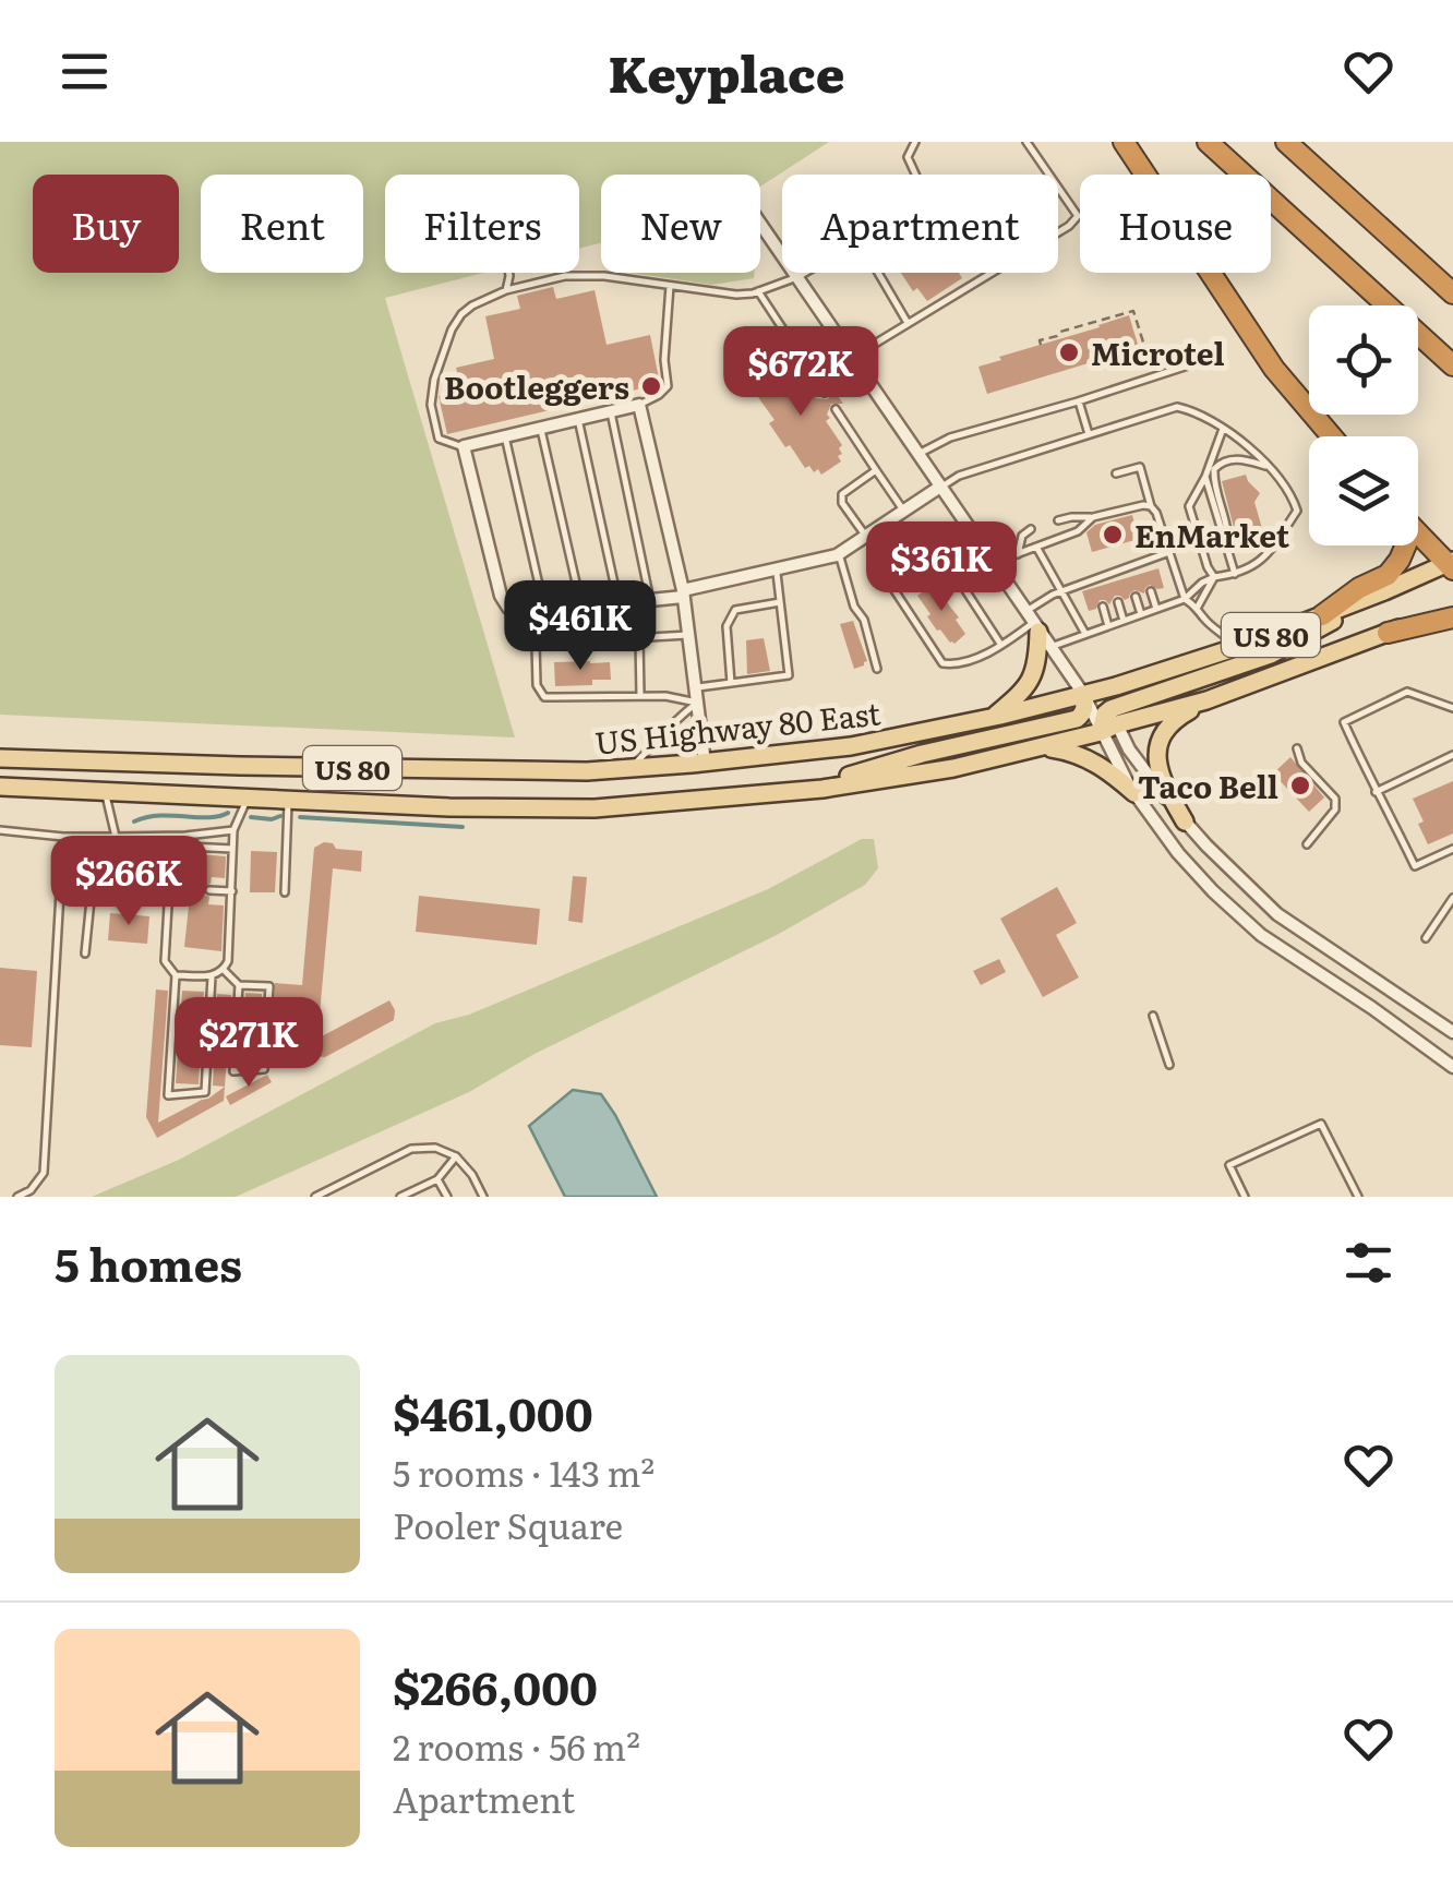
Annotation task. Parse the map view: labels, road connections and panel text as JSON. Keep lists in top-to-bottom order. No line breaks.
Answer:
{"streets":{"main road":["US 80","US Highway 80 East"]},"places":["Microtel","Bootleggers","EnMarket","Taco Bell"],"page":{"header":"Keyplace","chip":["Buy","Rent","Filters","New","Apartment","House"],"price":["$672K","$361K","$461K","$266K","$271K"],"heading":"5 homes","list":[{"name":"$461,000","note":"5 rooms · 143 m² · Pooler Square"},{"name":"$266,000","note":"2 rooms · 56 m² · Apartment"}]}}
